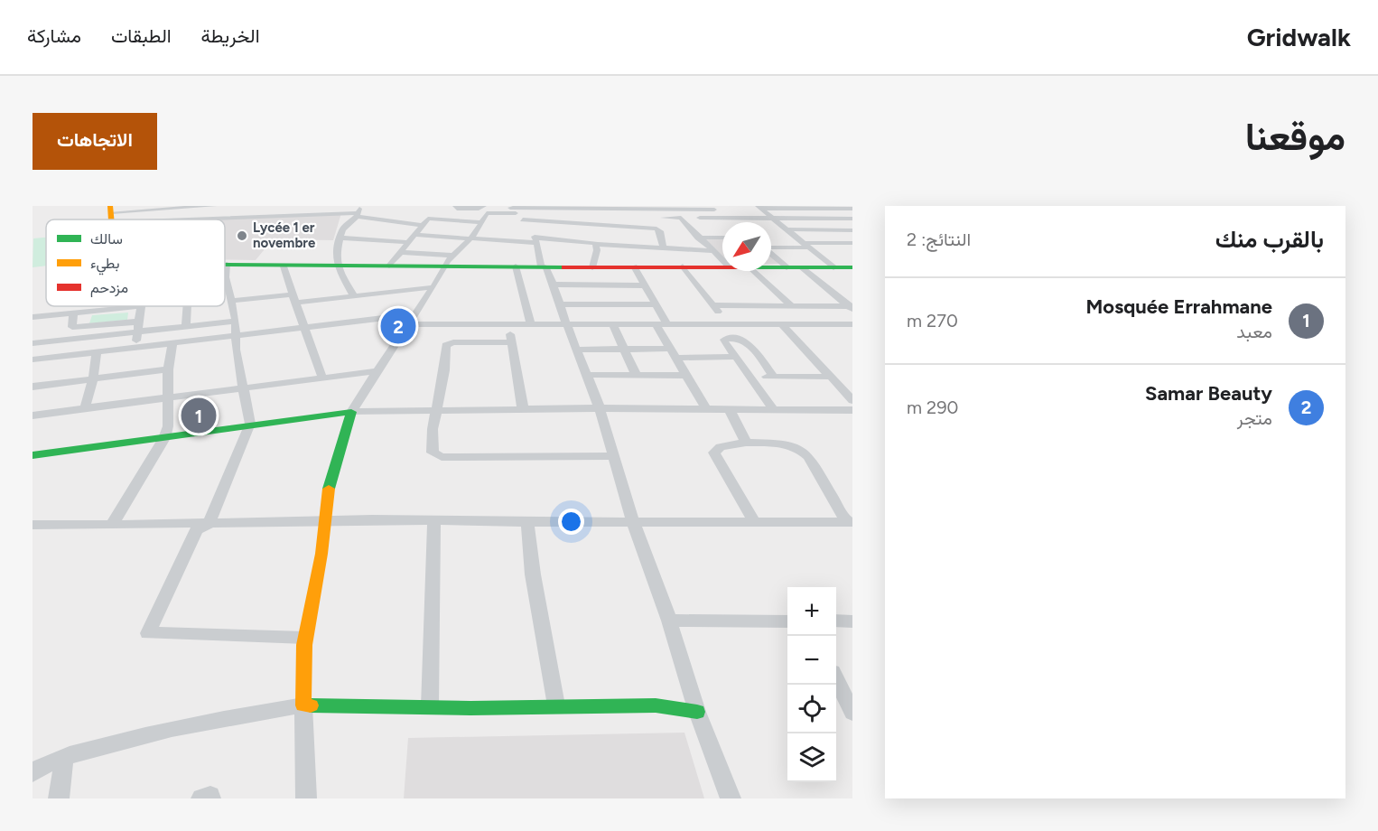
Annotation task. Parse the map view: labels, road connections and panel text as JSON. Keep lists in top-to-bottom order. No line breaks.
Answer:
{"places":["Lycée 1 er novembre"],"legend":["سالك","بطيء","مزدحم"],"north":"bottom left","page":{"header":"Gridwalk","nav":["الخريطة","الطبقات","مشاركة"],"title":"موقعنا","buttons":"الاتجاهات","heading":["بالقرب منك","النتائج: 2"],"list":[{"mark":"1","name":"Mosquée Errahmane","note":"معبد","value":"270 m"},{"mark":"2","name":"Samar Beauty","note":"متجر","value":"290 m"}],"pins":["2","1"],"map_buttons":["+","−"]}}
